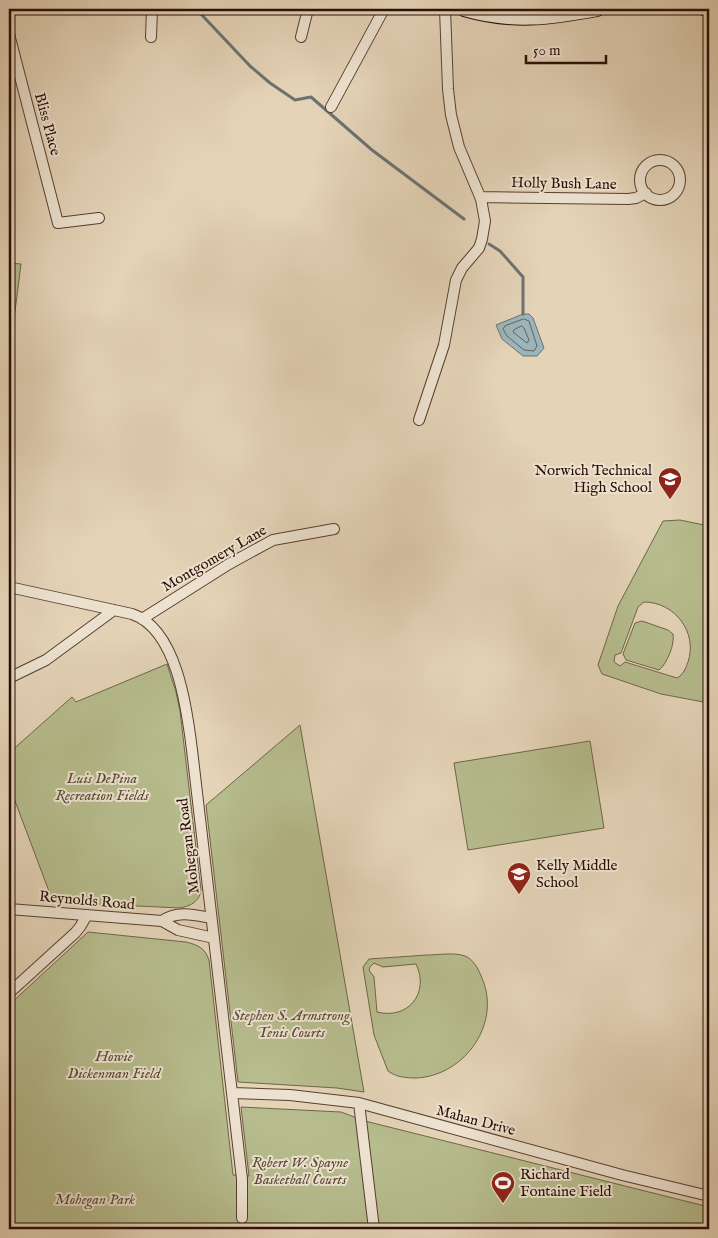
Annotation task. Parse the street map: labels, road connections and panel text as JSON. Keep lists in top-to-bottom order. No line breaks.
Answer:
{"streets":{"street":["Bliss Place","Holly Bush Lane","Montgomery Lane","Mohegan Road","Reynolds Road","Mahan Drive"]},"crossings":[["Montgomery Lane","Mohegan Road"],["Mohegan Road","Reynolds Road"],["Mohegan Road","Mahan Drive"]],"parks":["Luis DePina Recreation Fields","Stephen S. Armstrong Tenis Courts","Howie Dickenman Field","Robert W. Spayne Basketball Courts","Mohegan Park"],"places":{"school or university":["Norwich Technical High School","Kelly Middle School"],"sports":["Richard Fontaine Field"]},"scale_bar":"50 m"}
